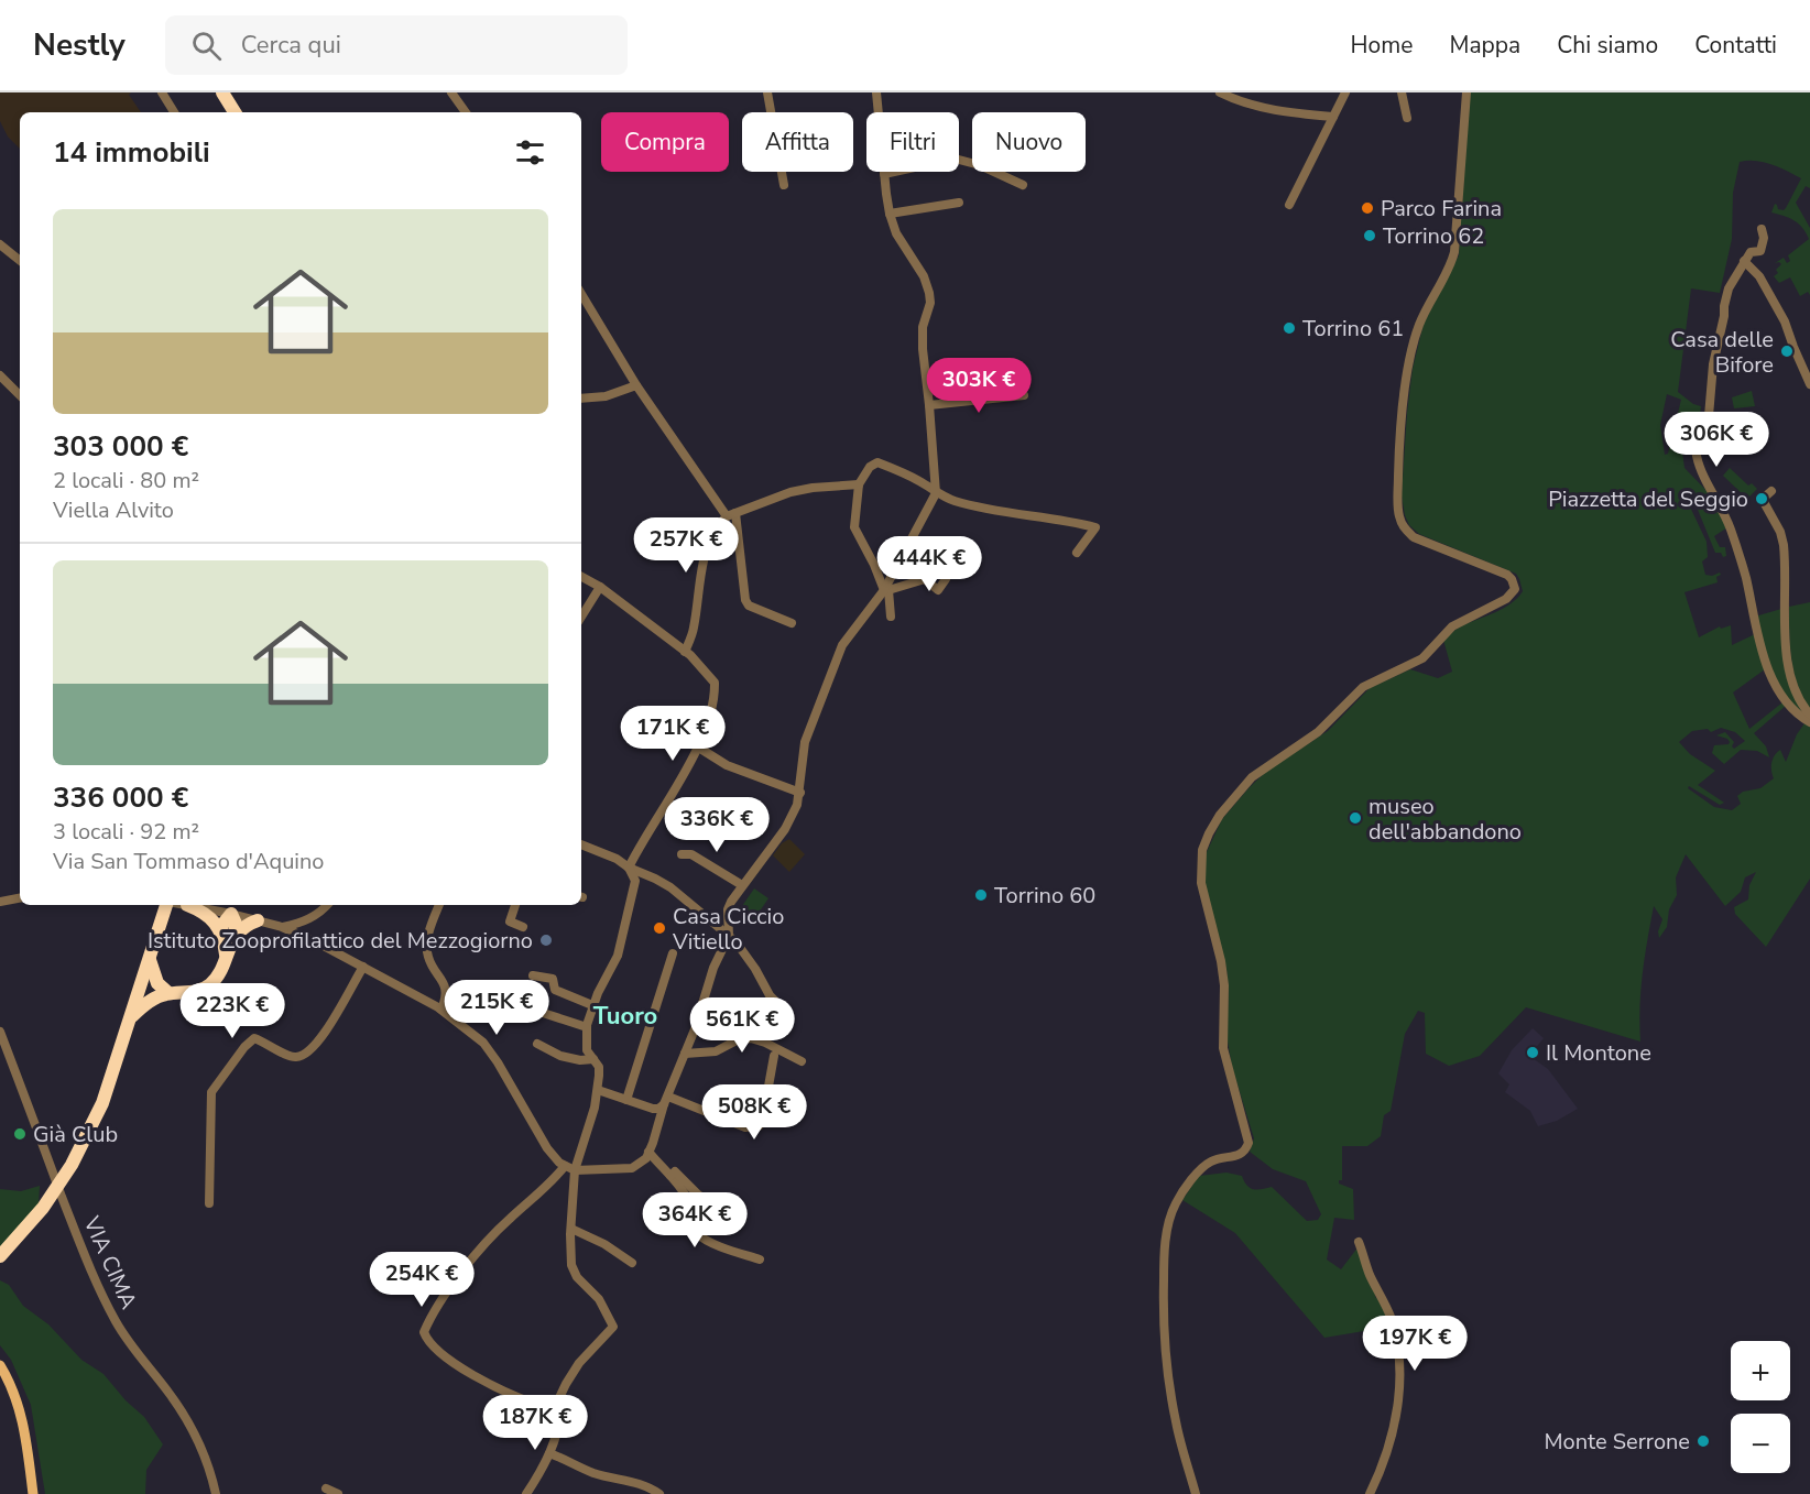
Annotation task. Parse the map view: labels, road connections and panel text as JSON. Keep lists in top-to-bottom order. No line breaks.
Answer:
{"streets":{"street":["VIA CIMA"]},"districts":["Tuoro"],"places":["Parco Farina","Torrino 62","Torrino 61","Casa delle Bifore","Piazzetta del Seggio","museo dell'abbandono","Torrino 60","Casa Ciccio Vitiello","Istituto Zooprofilattico del Mezzogiorno","Il Montone","Già Club","Monte Serrone"],"page":{"header":"Nestly","search":"Cerca qui","nav":["Home","Mappa","Chi siamo","Contatti"],"chip":["Compra","Affitta","Filtri","Nuovo"],"heading":"14 immobili","list":[{"name":"303 000 €","note":"2 locali · 80 m² · Viella Alvito"},{"name":"336 000 €","note":"3 locali · 92 m² · Via San Tommaso d'Aquino"}],"price":["303K €","306K €","257K €","444K €","171K €","336K €","215K €","223K €","561K €","508K €","364K €","254K €","197K €","187K €"],"map_buttons":["+","−"]}}
